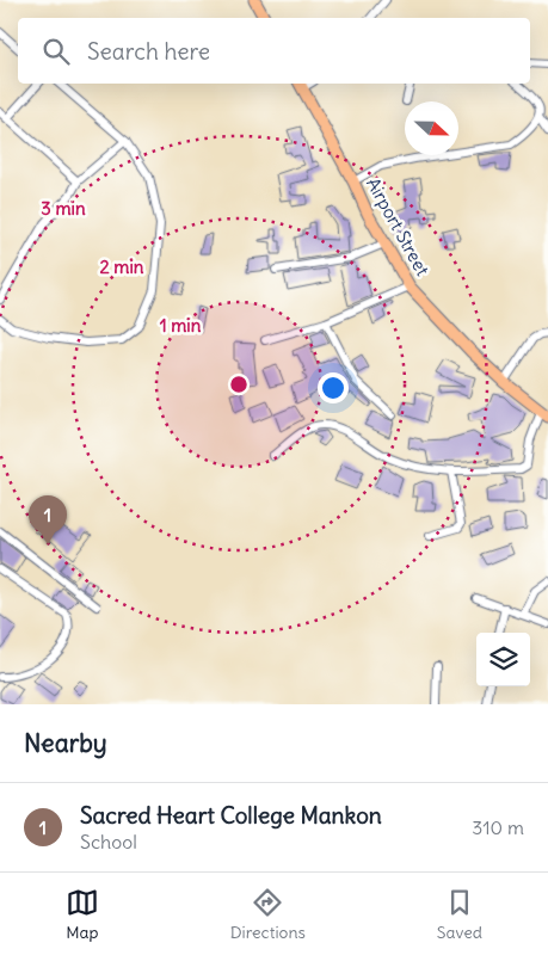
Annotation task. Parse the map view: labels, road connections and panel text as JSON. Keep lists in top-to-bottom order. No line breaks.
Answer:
{"streets":{"highway":["Airport Street"]},"north":"right","page":{"search":"Search here","pins":"1","heading":"Nearby","list":[{"mark":"1","name":"Sacred Heart College Mankon","note":"School","value":"310 m"}],"nav":["Map","Directions","Saved"]},"rings":["3 min","2 min","1 min"]}
